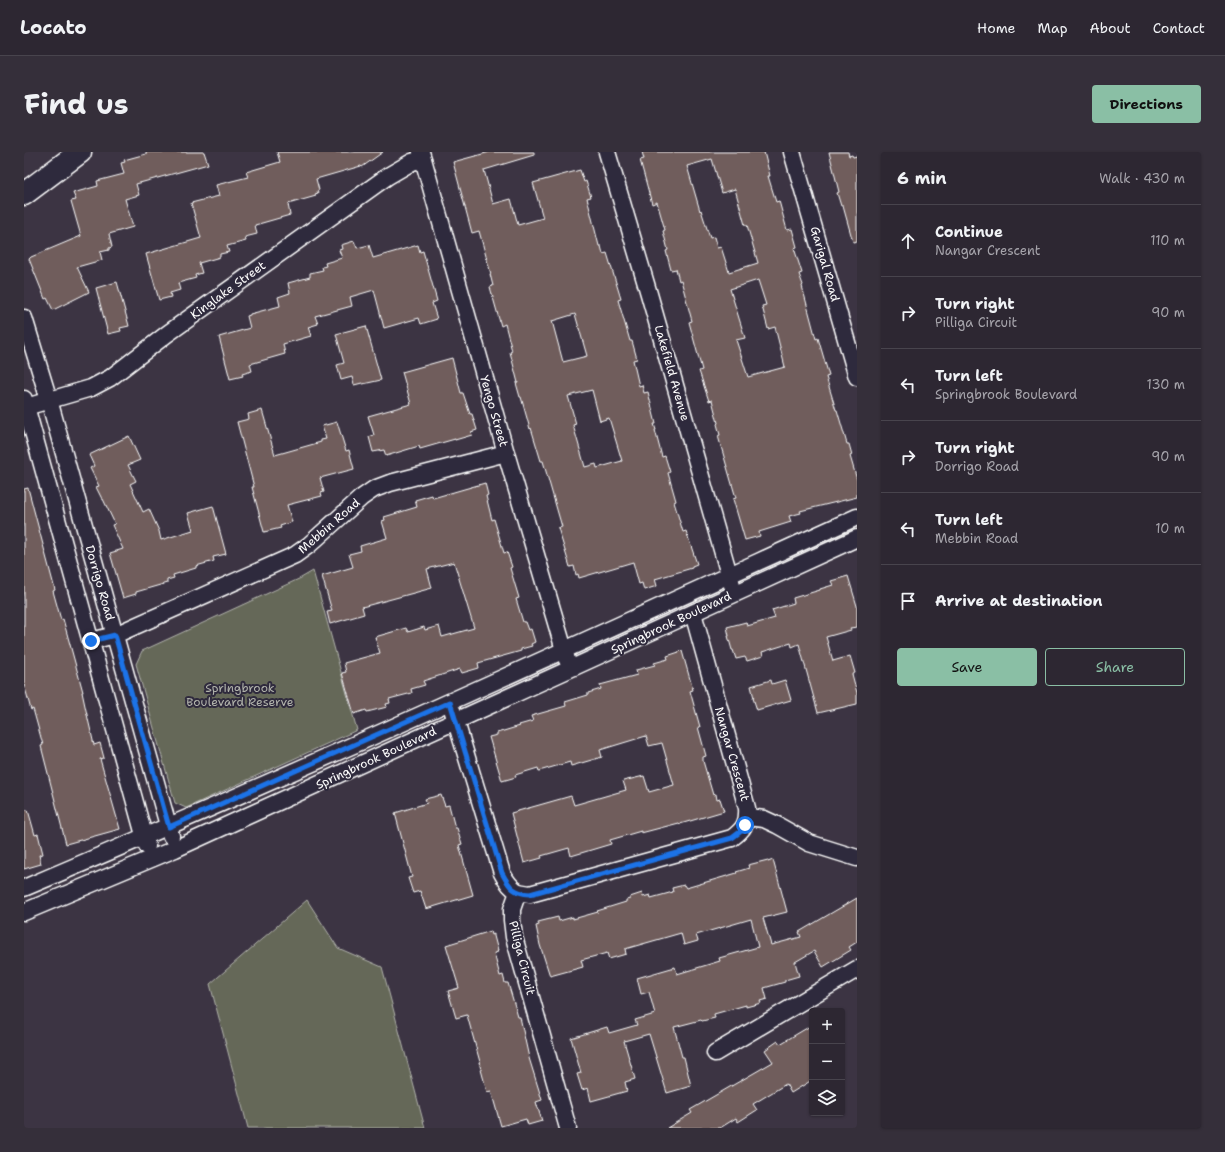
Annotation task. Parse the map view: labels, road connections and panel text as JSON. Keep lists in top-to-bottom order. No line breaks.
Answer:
{"streets":{"street":["Garigal Road","Kinglake Street","Lakefield Avenue","Yengo Street","Mebbin Road","Dorrigo Road","Springbrook Boulevard","Nangar Crescent","Pilliga Circuit"]},"crossings":[["Kinglake Street","Yengo Street"],["Kinglake Street","Dorrigo Road"],["Lakefield Avenue","Springbrook Boulevard"],["Yengo Street","Mebbin Road"],["Yengo Street","Springbrook Boulevard"],["Mebbin Road","Dorrigo Road"],["Dorrigo Road","Springbrook Boulevard"],["Springbrook Boulevard","Nangar Crescent"],["Nangar Crescent","Pilliga Circuit"]],"parks":["Springbrook Boulevard Reserve"],"page":{"header":"Locato","nav":["Home","Map","About","Contact"],"title":"Find us","buttons":["Directions",["Save","Share"]],"heading":["6 min","Walk · 430 m"],"list":[["Continue","Nangar Crescent","110 m"],["Turn right","Pilliga Circuit","90 m"],["Turn left","Springbrook Boulevard","130 m"],["Turn right","Dorrigo Road","90 m"],["Turn left","Mebbin Road","10 m"],"Arrive at destination"],"map_buttons":["+","−"]}}
